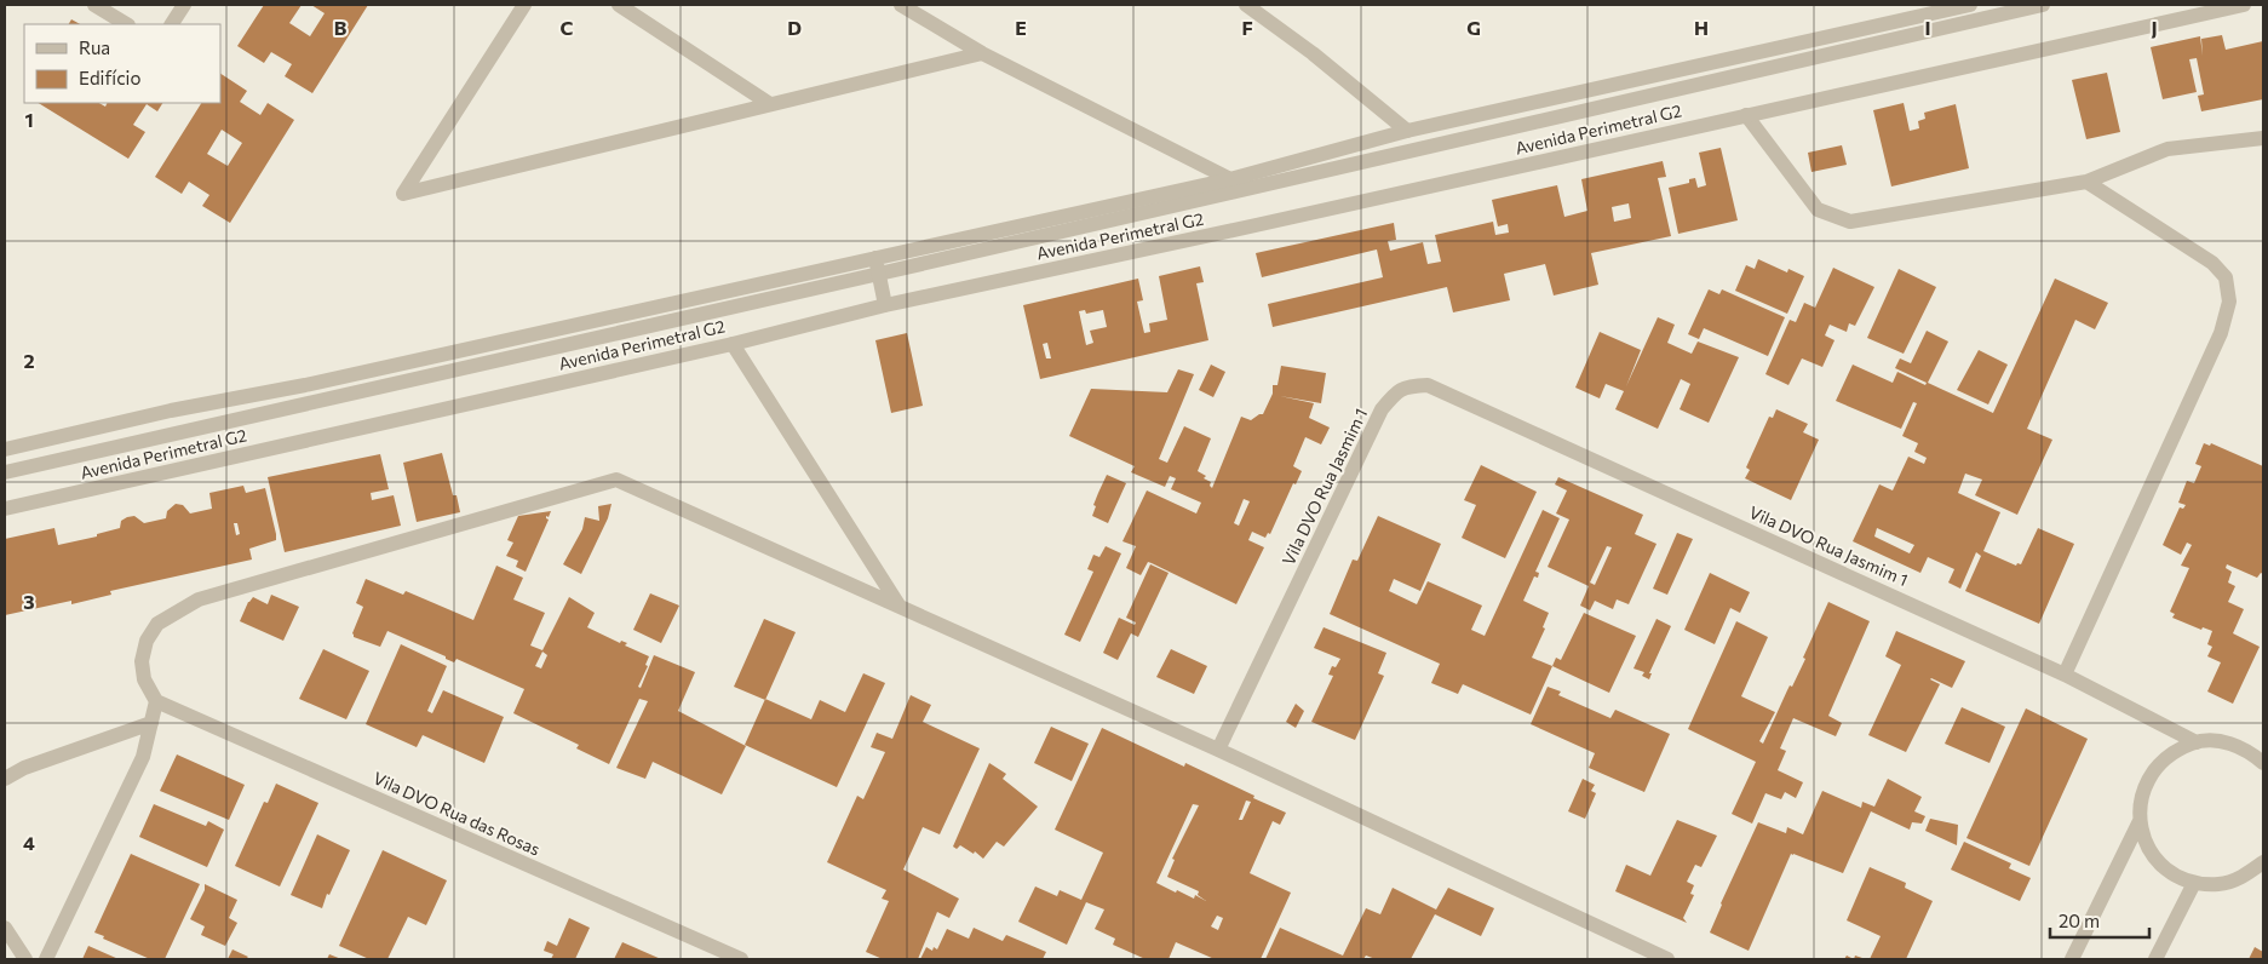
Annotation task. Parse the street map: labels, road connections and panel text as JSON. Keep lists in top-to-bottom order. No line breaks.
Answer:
{"streets":{"street":["Avenida Perimetral G2","Vila DVO Rua Jasmim 1","Vila DVO Rua das Rosas"]},"legend":["Rua","Edifício"],"scale_bar":"20 m","grid":{"columns":["B","C","D","E","F","G","H","I","J"],"rows":["1","2","3","4"]}}
